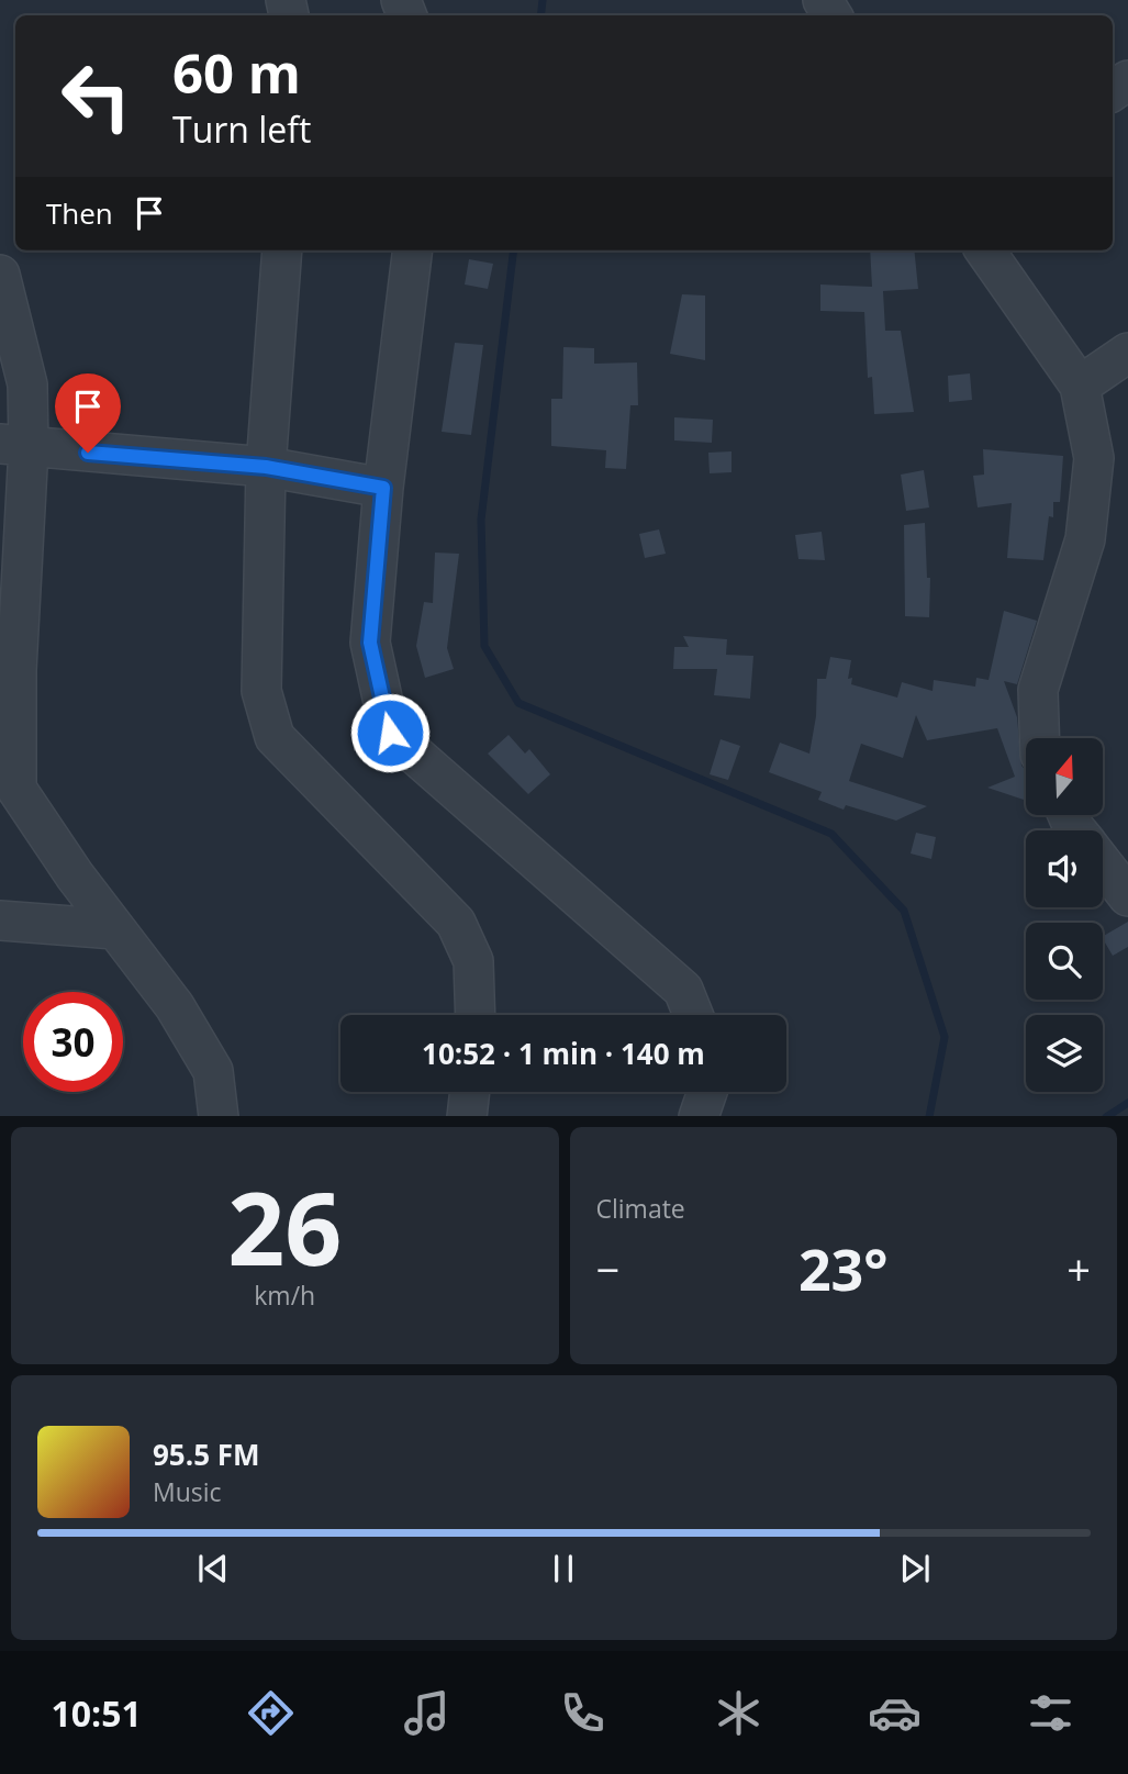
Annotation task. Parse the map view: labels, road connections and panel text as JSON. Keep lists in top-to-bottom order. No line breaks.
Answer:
{"north":"top","page":{"turn":["60 m","Turn left"],"then":"Then","limit":"30","trip":"10:52 · 1 min · 140 m","tile":[["26","km/h"],"Climate"],"heat":["−","23°","+"],"song":["95.5 FM","Music"],"tabs":"10:51"}}
